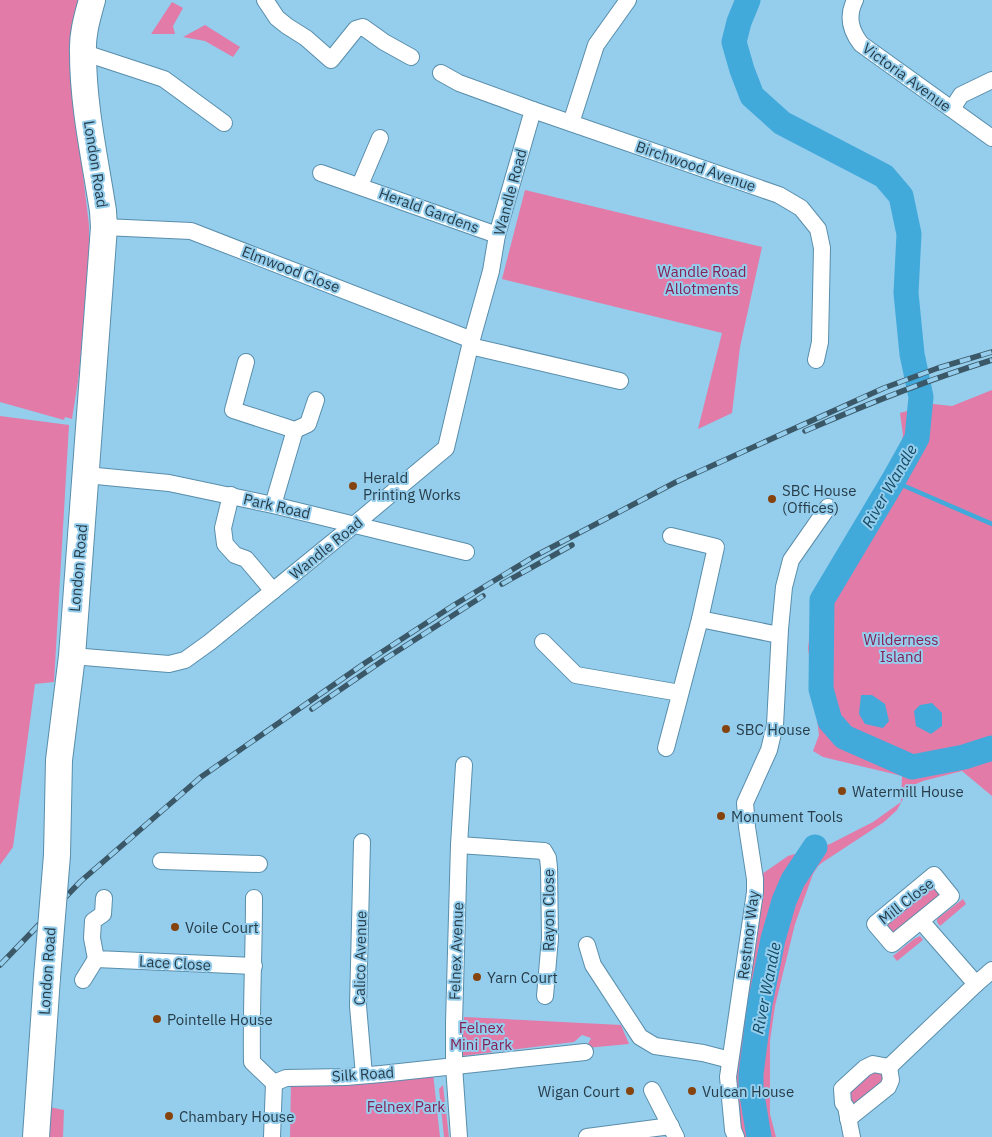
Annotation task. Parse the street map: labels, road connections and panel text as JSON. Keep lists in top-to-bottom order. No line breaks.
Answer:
{"streets":{"main road":["London Road"],"street":["Victoria Avenue","Birchwood Avenue","Wandle Road","Herald Gardens","Elmwood Close","Park Road","Mill Close","Rayon Close","Restmor Way","Felnex Avenue","Calico Avenue","Lace Close","Silk Road"]},"crossings":[["London Road","Wandle Road"],["London Road","Elmwood Close"],["London Road","Park Road"],["Birchwood Avenue","Wandle Road"],["Wandle Road","Herald Gardens"],["Wandle Road","Elmwood Close"],["Wandle Road","Park Road"],["Rayon Close","Felnex Avenue"],["Felnex Avenue","Silk Road"],["Calico Avenue","Silk Road"]],"water":["River Wandle"],"parks":["Wandle Road Allotments","Wilderness Island","Felnex Mini Park","Felnex Park"],"places":["Herald Printing Works","SBC House (Offices)","SBC House","Watermill House","Monument Tools","Voile Court","Yarn Court","Pointelle House","Wigan Court","Vulcan House","Chambary House"]}
